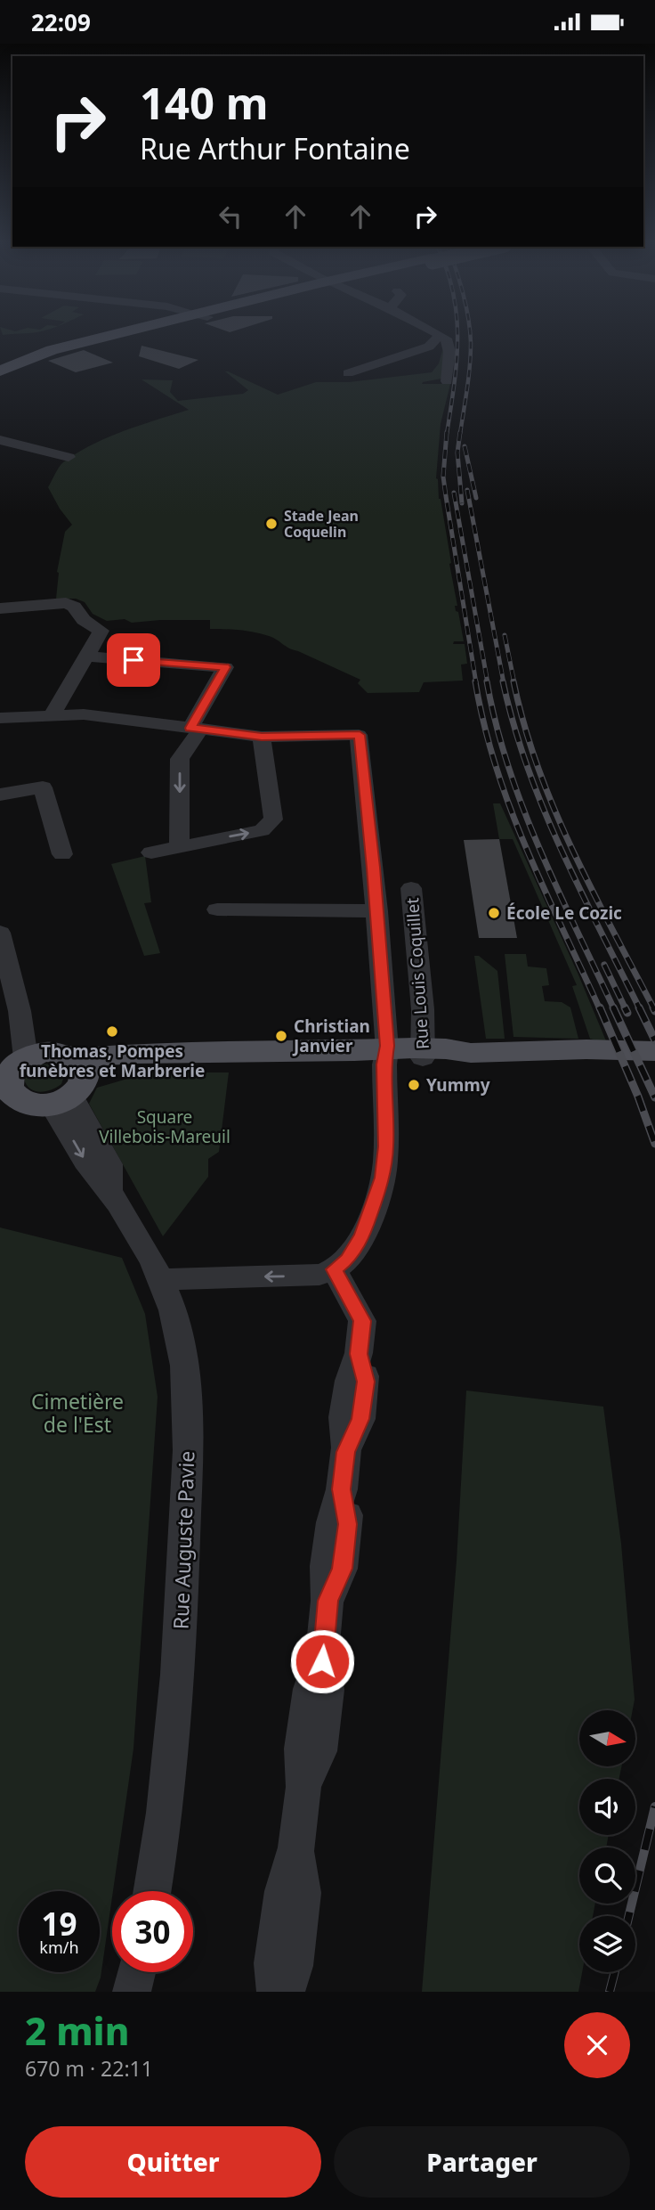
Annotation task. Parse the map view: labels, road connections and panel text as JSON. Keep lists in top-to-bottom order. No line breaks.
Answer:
{"streets":{"street":["Rue Louis Coquillet","Rue Auguste Pavie"]},"parks":["Square Villebois-Mareuil","Cimetière de l'Est"],"places":["Stade Jean Coquelin","École Le Cozic","Thomas, Pompes funèbres et Marbrerie","Christian Janvier","Yummy"],"north":"right","page":{"status":"22:09","turn":["140 m","Rue Arthur Fontaine"],"speed":"19 km/h","limit":"30","heading":["2 min","670 m · 22:11"],"buttons":["Quitter","Partager"]}}
